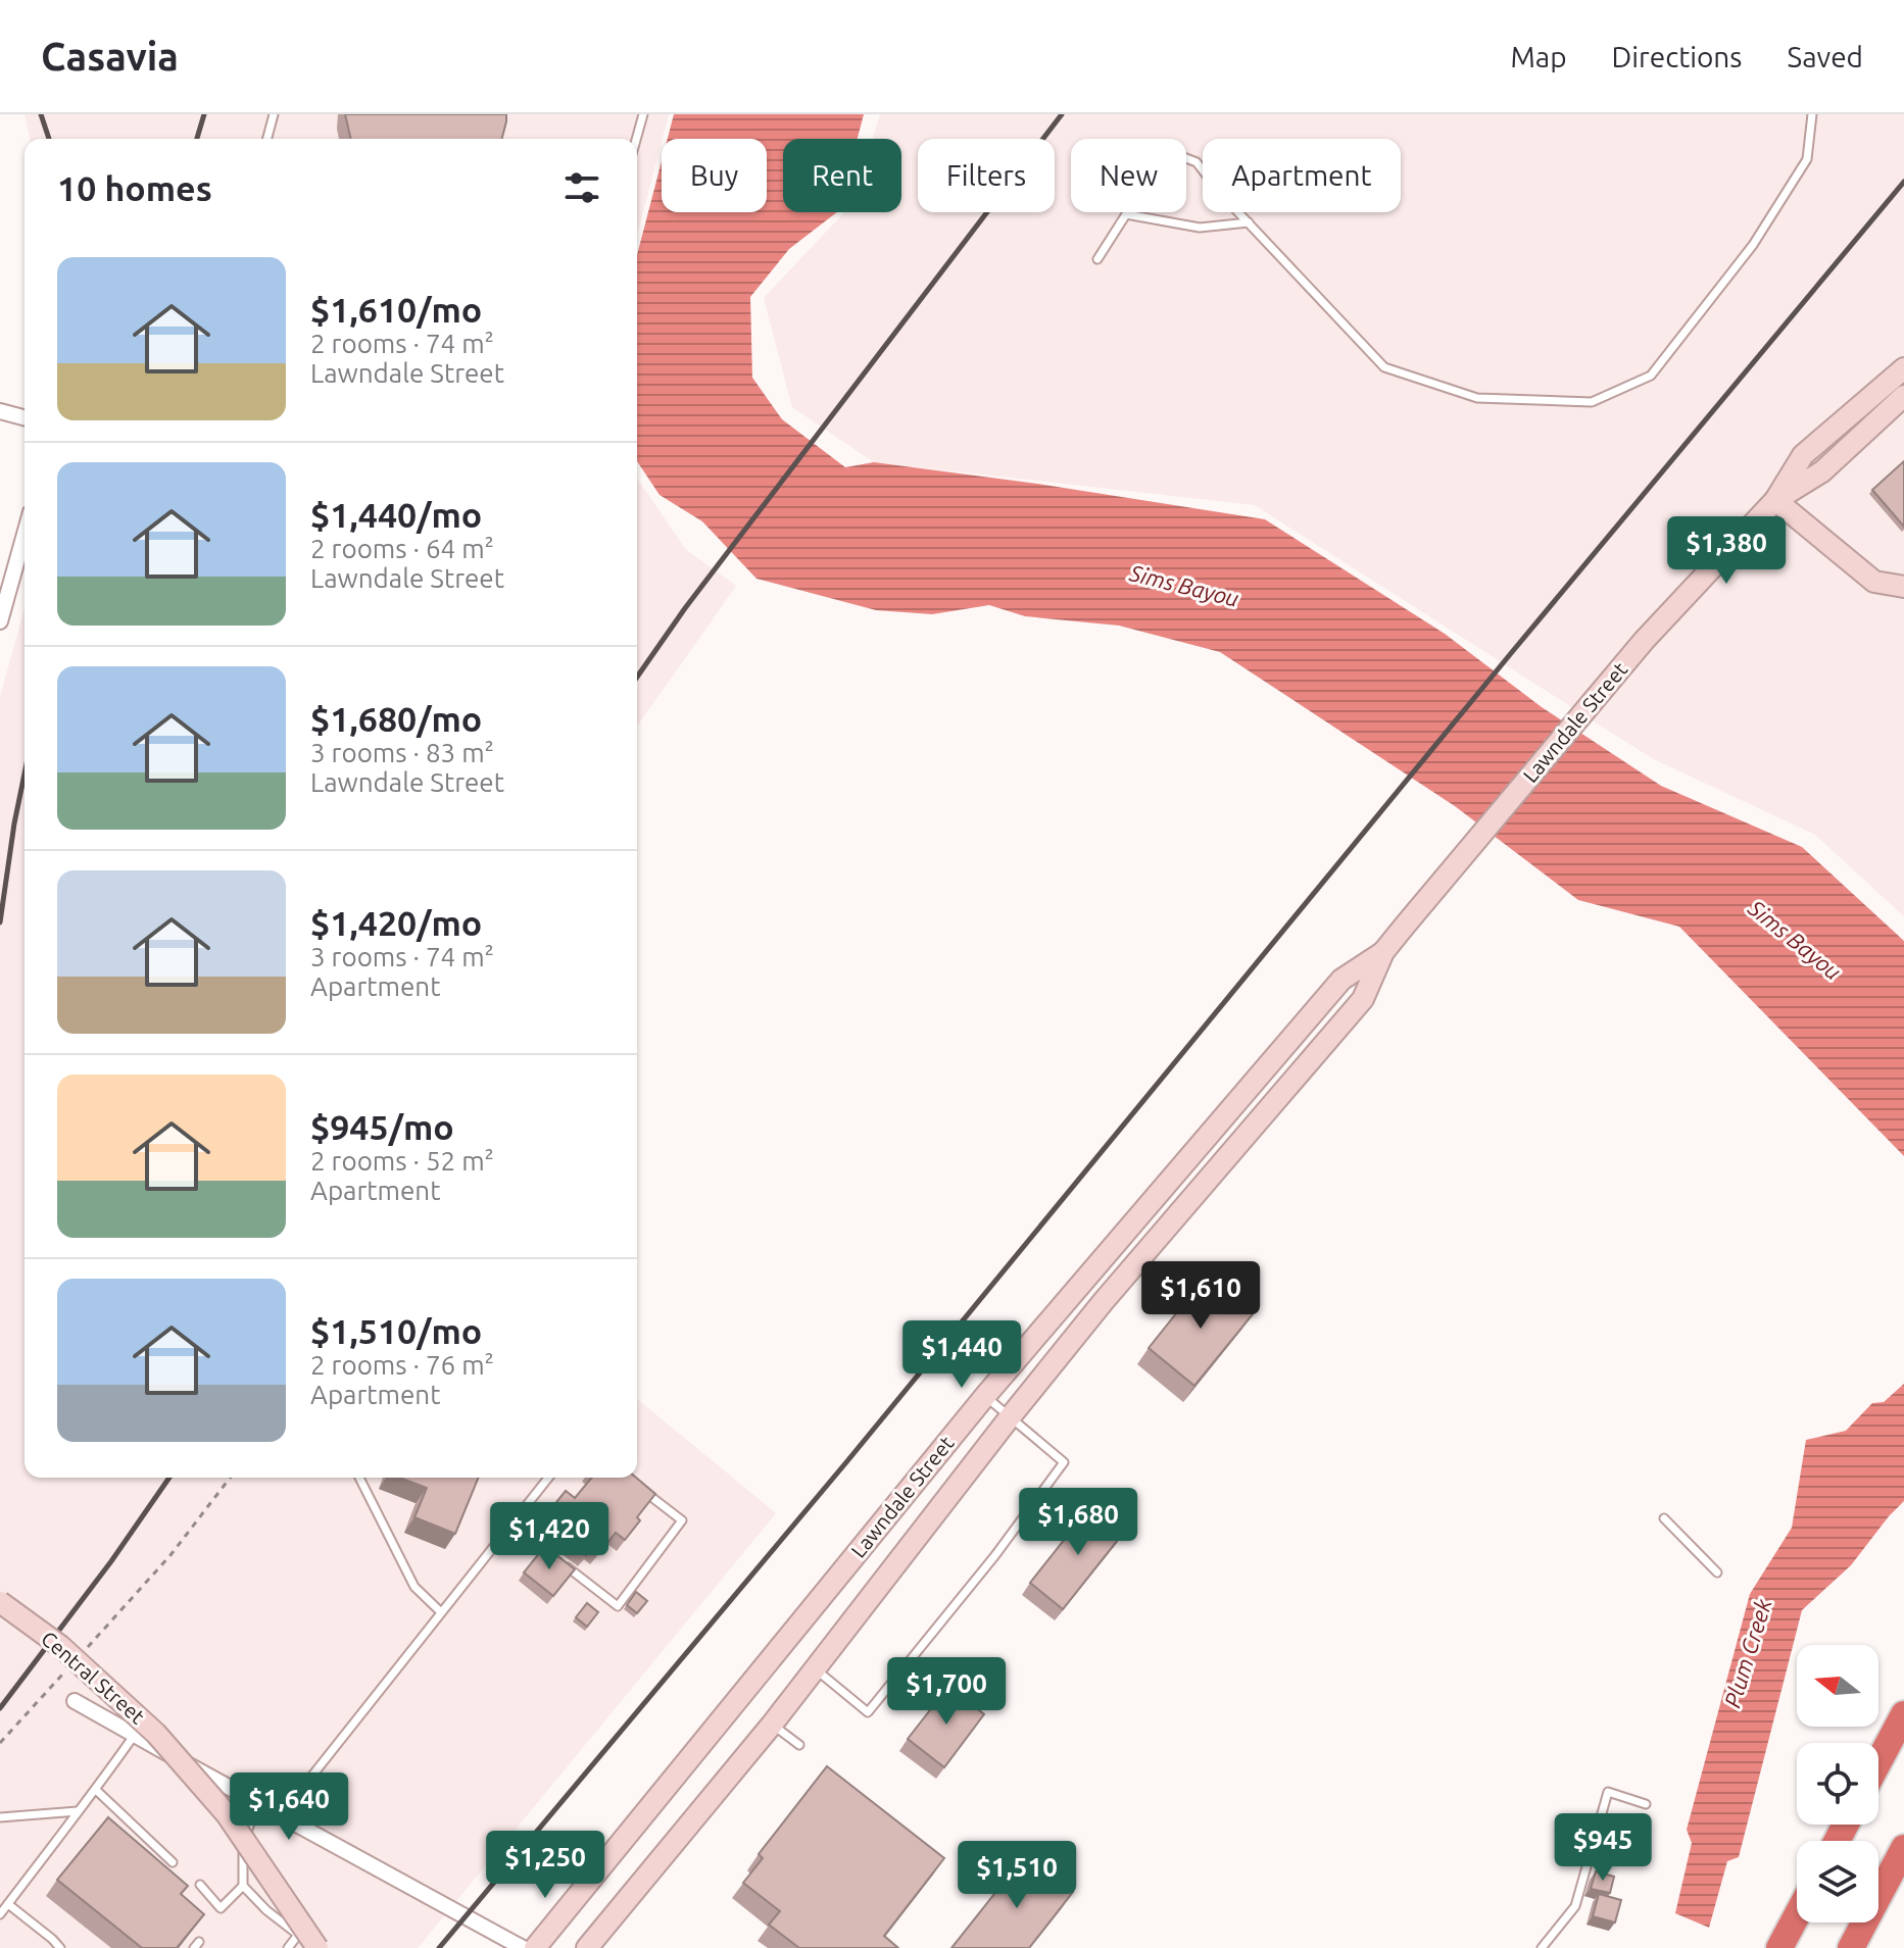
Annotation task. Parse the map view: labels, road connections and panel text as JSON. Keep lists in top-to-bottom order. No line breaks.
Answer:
{"streets":{"main road":["Lawndale Street","Central Street"]},"water":["Sims Bayou","Plum Creek"],"north":"left","page":{"header":"Casavia","nav":["Map","Directions","Saved"],"chip":["Buy","Rent","Filters","New","Apartment"],"heading":"10 homes","list":[{"name":"$1,610/mo","note":"2 rooms · 74 m² · Lawndale Street"},{"name":"$1,440/mo","note":"2 rooms · 64 m² · Lawndale Street"},{"name":"$1,680/mo","note":"3 rooms · 83 m² · Lawndale Street"},{"name":"$1,420/mo","note":"3 rooms · 74 m² · Apartment"},{"name":"$945/mo","note":"2 rooms · 52 m² · Apartment"},{"name":"$1,510/mo","note":"2 rooms · 76 m² · Apartment"}],"price":["$1,380","$1,610","$1,440","$1,680","$1,420","$1,700","$1,640","$945","$1,250","$1,510"]}}
